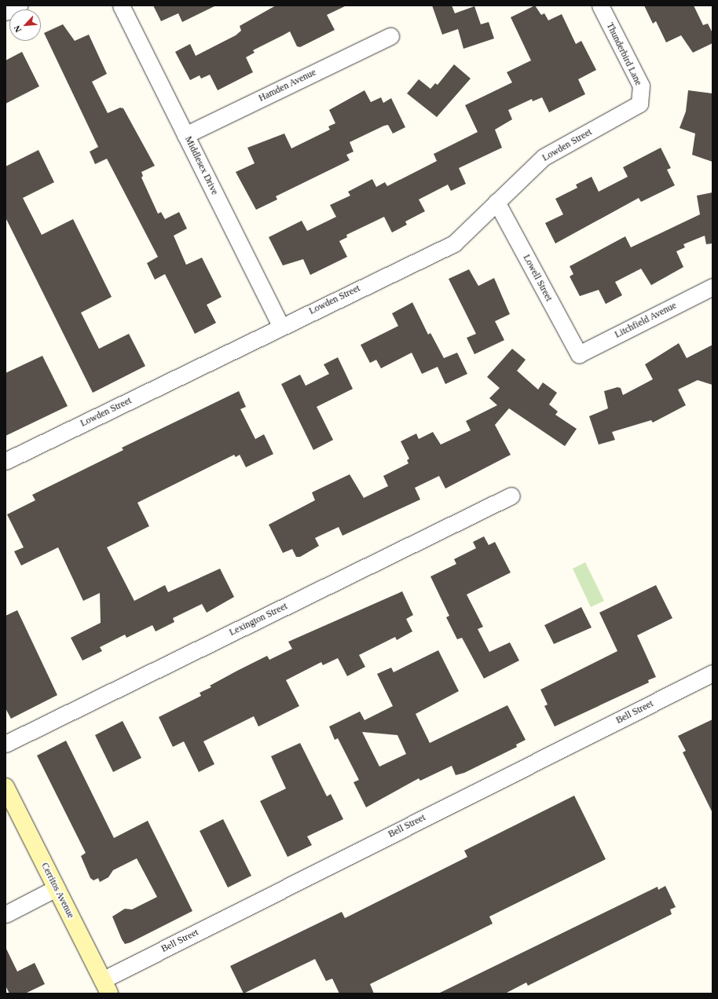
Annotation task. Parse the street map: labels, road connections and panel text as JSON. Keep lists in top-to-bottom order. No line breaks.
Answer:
{"streets":{"main road":["Cerritos Avenue"],"street":["Thunderbird Lane","Hamden Avenue","Lowden Street","Middlesex Drive","Lowell Street","Litchfield Avenue","Lexington Street","Bell Street"]},"crossings":[["Thunderbird Lane","Lowden Street"],["Hamden Avenue","Middlesex Drive"],["Lowden Street","Middlesex Drive"],["Lowden Street","Lowell Street"],["Lowell Street","Litchfield Avenue"],["Bell Street","Cerritos Avenue"]],"north":"bottom left"}
